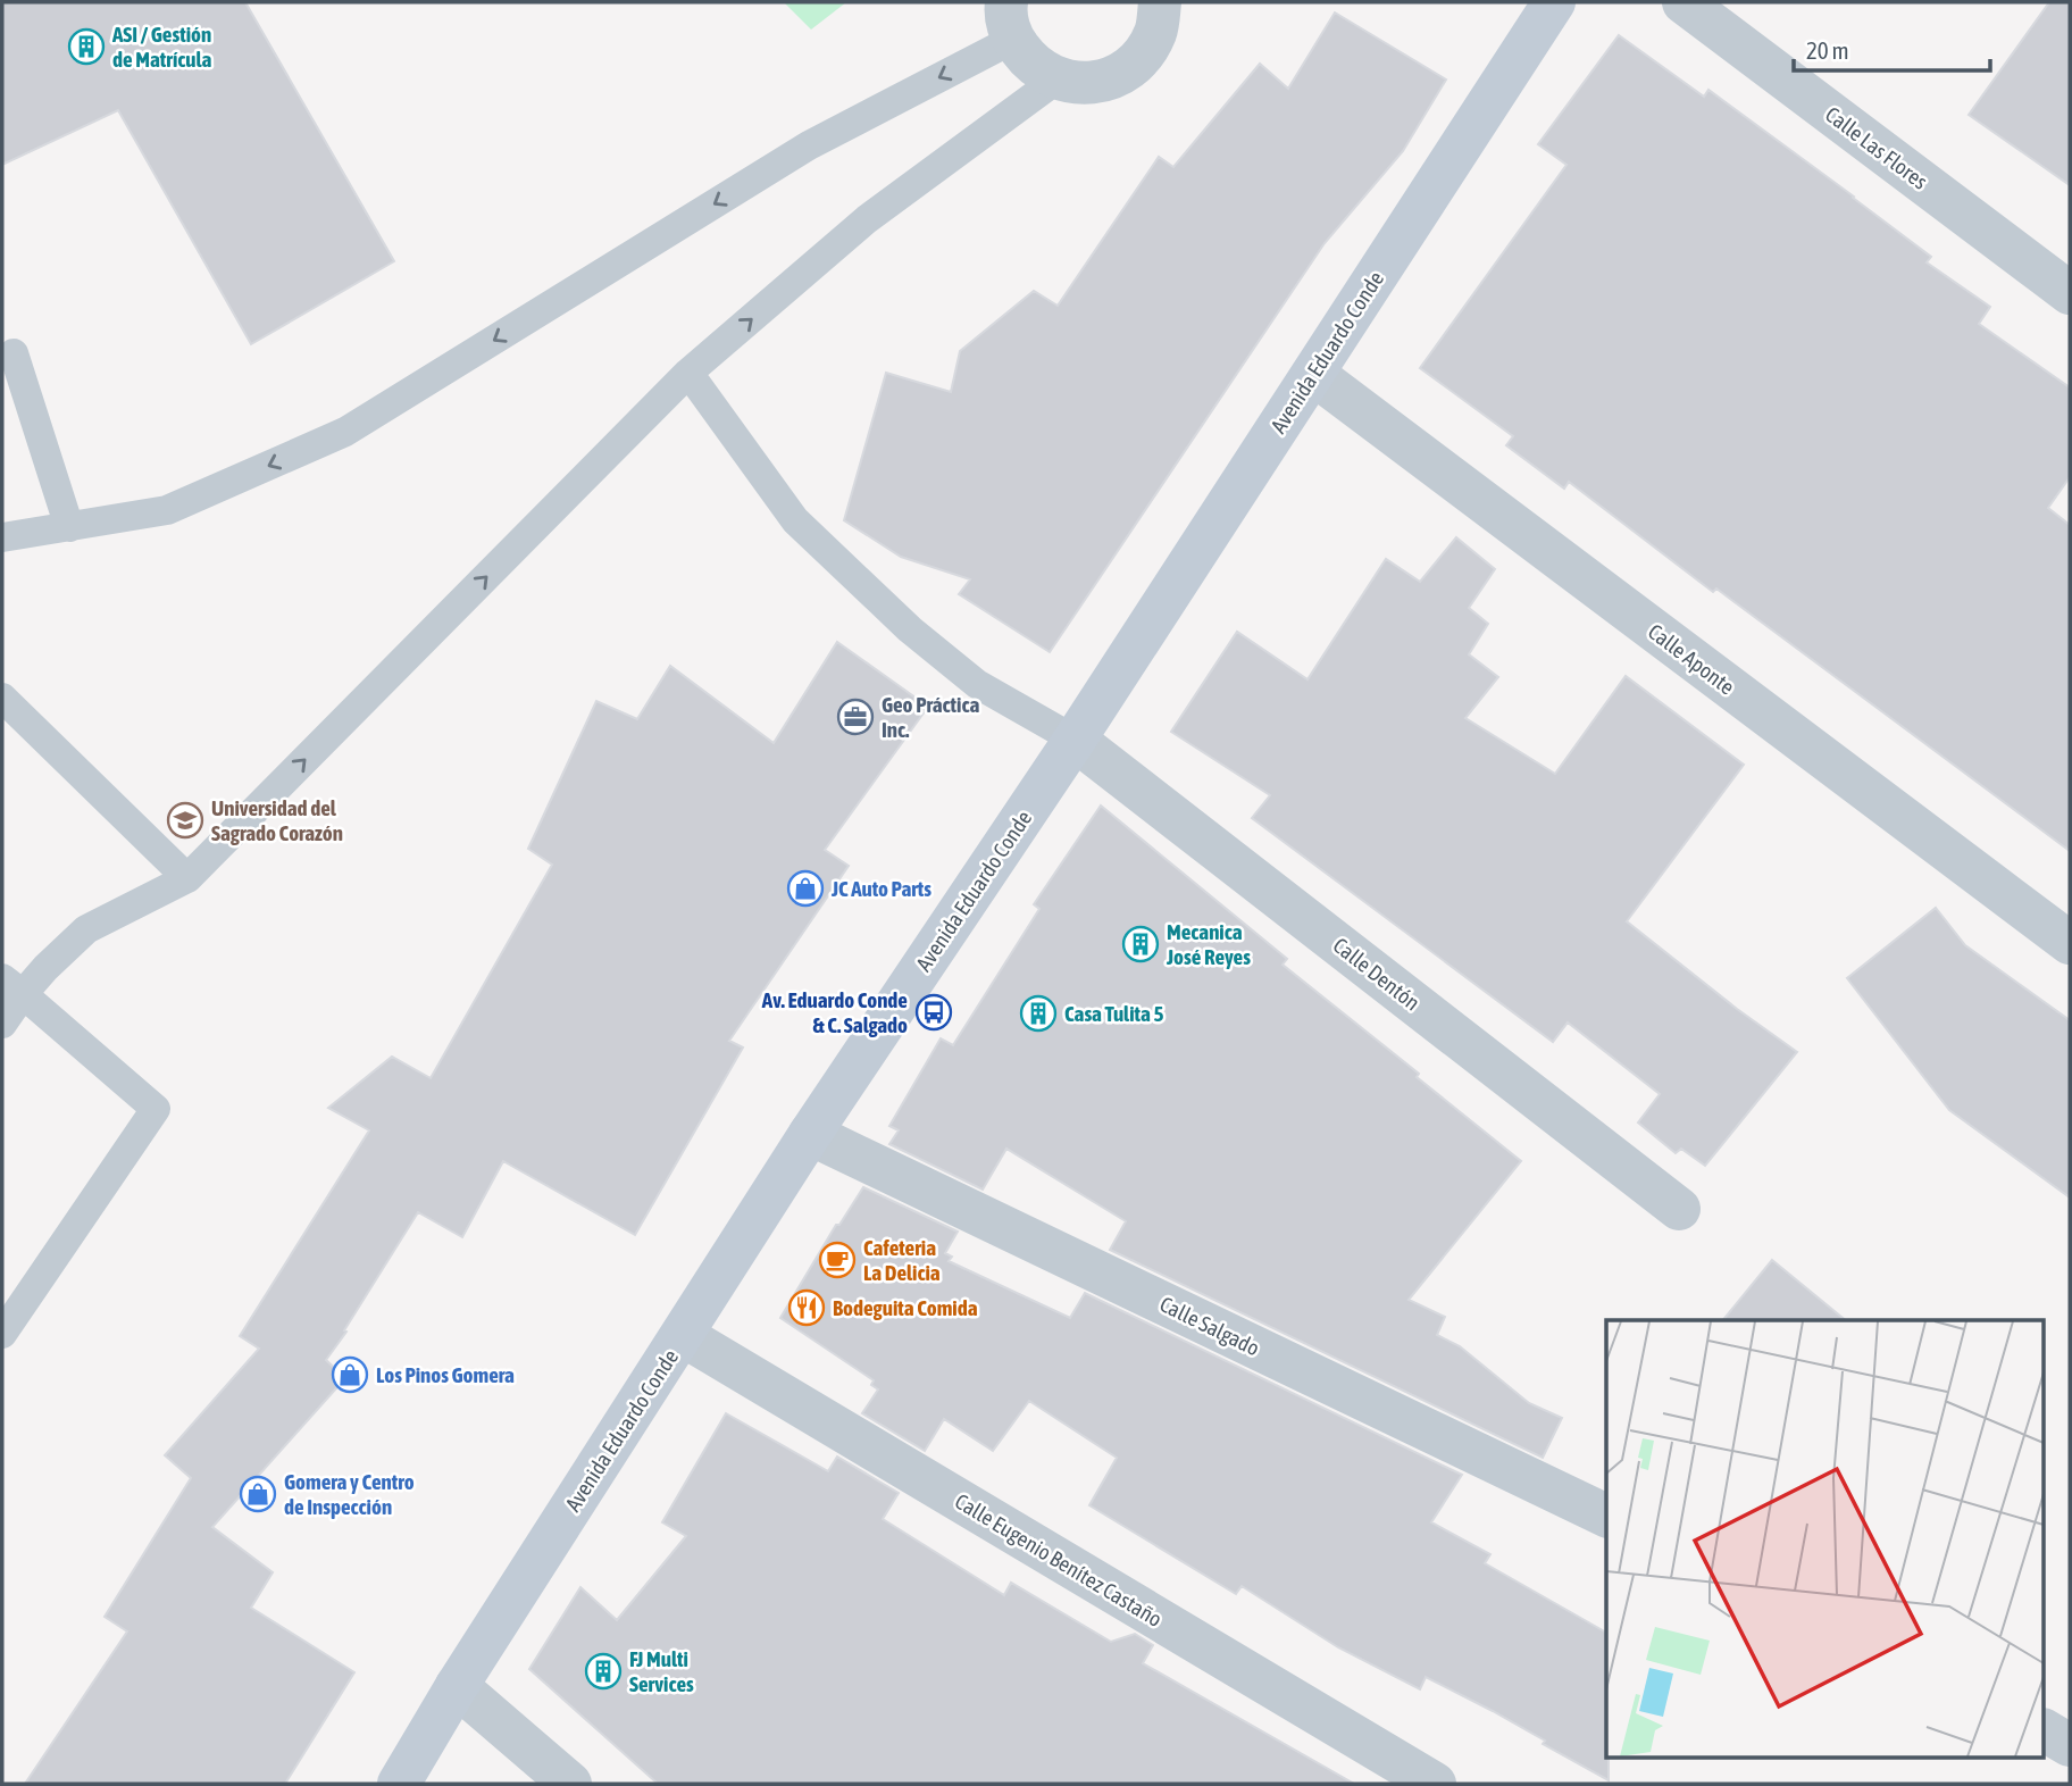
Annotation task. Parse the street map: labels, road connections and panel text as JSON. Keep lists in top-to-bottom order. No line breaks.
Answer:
{"streets":{"street":["Calle Las Flores","Avenida Eduardo Conde","Calle Aponte","Calle Dentón","Calle Salgado","Calle Eugenio Benítez Castaño"]},"crossings":[["Avenida Eduardo Conde","Calle Aponte"],["Avenida Eduardo Conde","Calle Dentón"],["Avenida Eduardo Conde","Calle Salgado"],["Avenida Eduardo Conde","Calle Eugenio Benítez Castaño"]],"places":{"building":["ASI / Gestión de Matrícula","Mecanica José Reyes","Casa Tulita 5","FJ Multi Services"],"office":["Geo Práctica Inc."],"school or university":["Universidad del Sagrado Corazón"],"shop":["JC Auto Parts","Los Pinos Gomera","Gomera y Centro de Inspección"],"bus stop":["Av. Eduardo Conde & C. Salgado"],"cafe":["Cafeteria La Delicia"],"restaurant":["Bodeguita Comida"]},"scale_bar":"20 m"}
